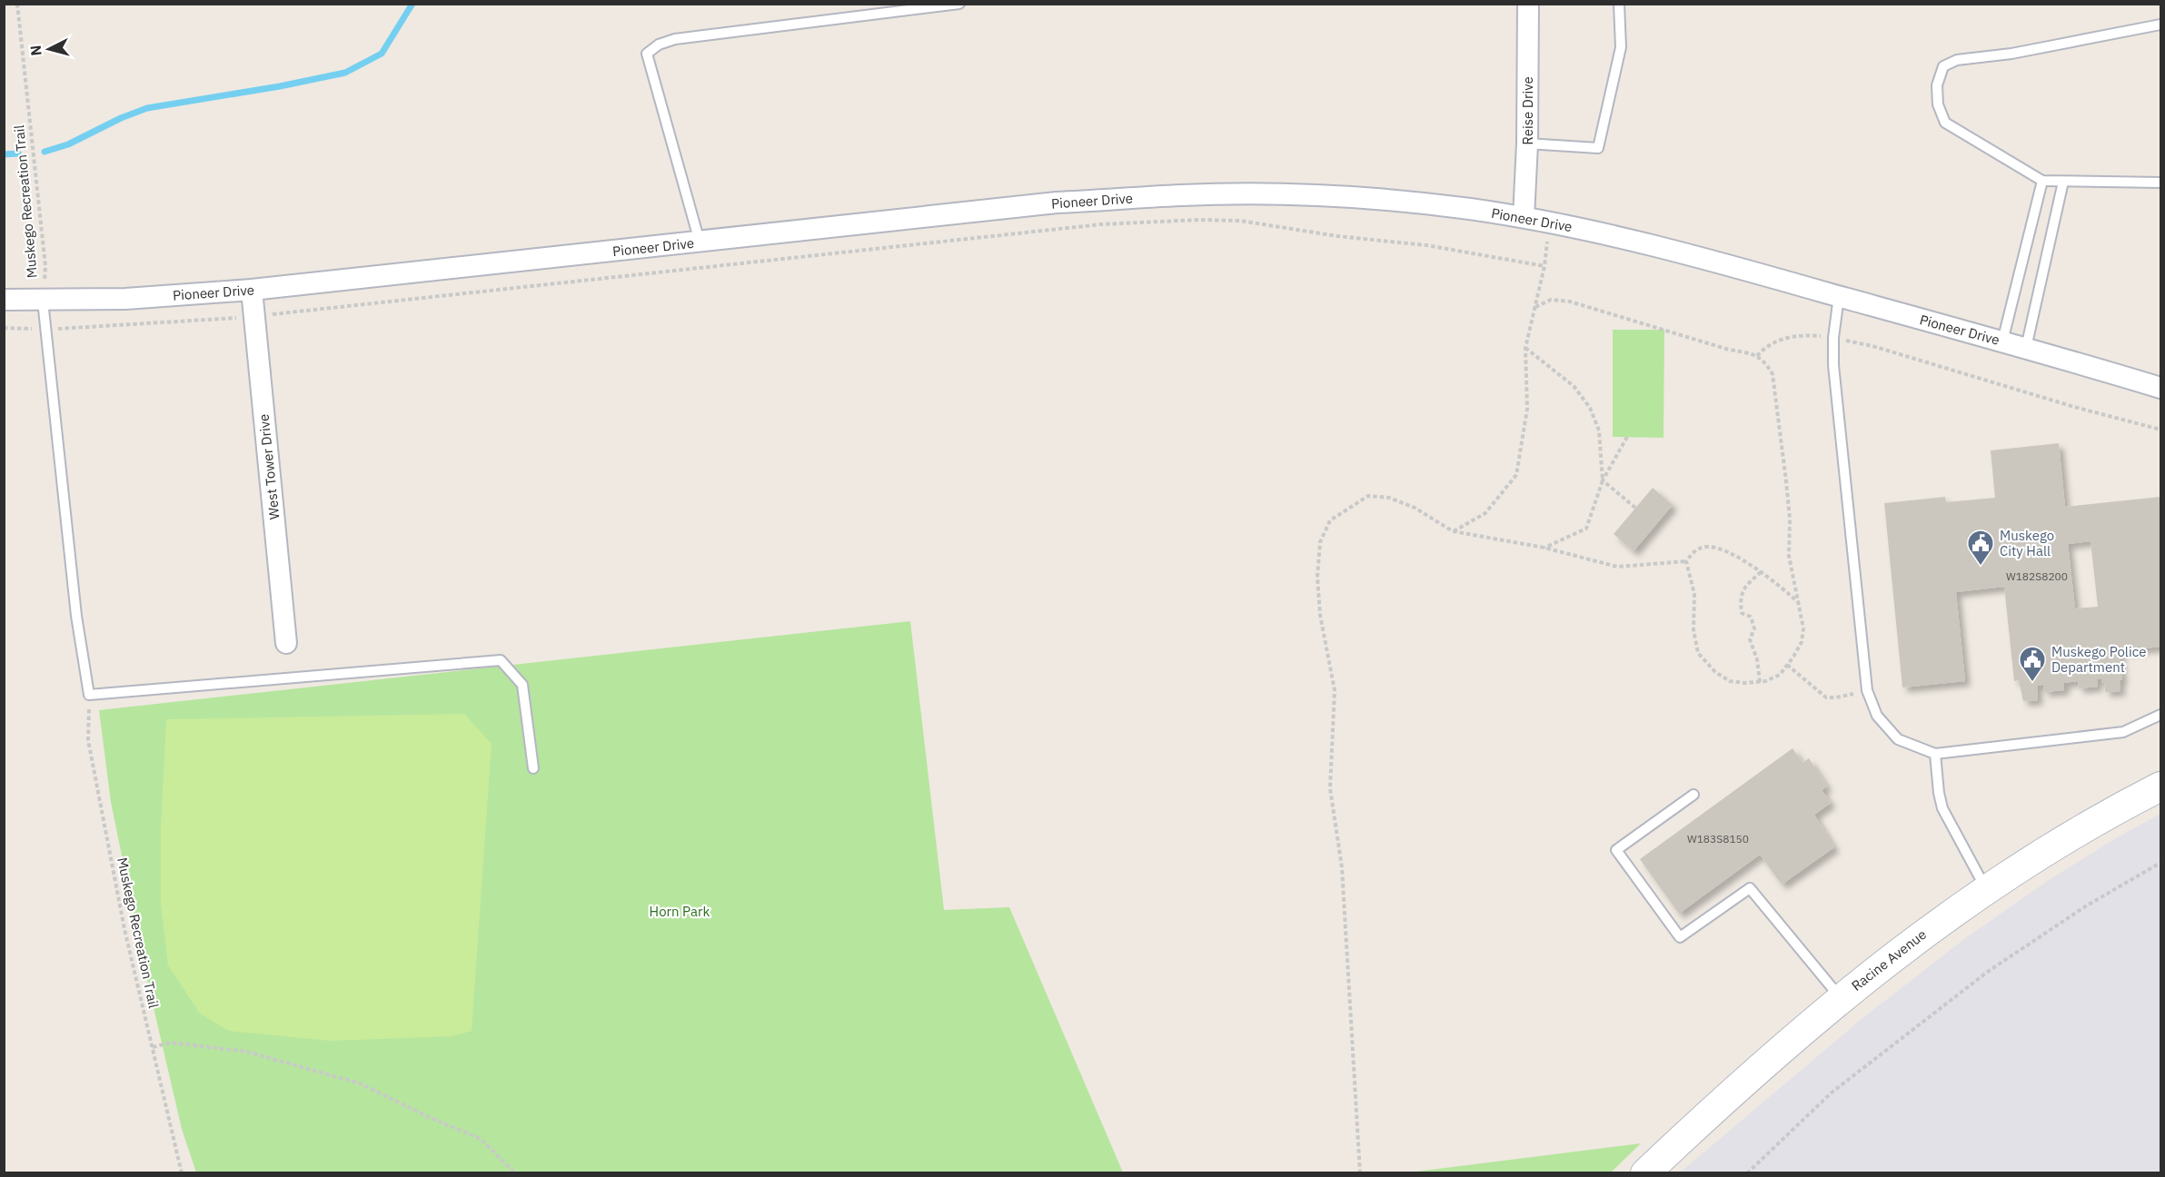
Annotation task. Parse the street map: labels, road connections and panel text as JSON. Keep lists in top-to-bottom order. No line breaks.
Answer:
{"streets":{"main road":["Racine Avenue"],"street":["Reise Drive","Pioneer Drive","West Tower Drive"],"path":["Muskego Recreation Trail"]},"crossings":[["Reise Drive","Pioneer Drive"],["Pioneer Drive","Muskego Recreation Trail"],["Pioneer Drive","West Tower Drive"]],"parks":["Horn Park"],"places":{"public building":["Muskego City Hall","Muskego Police Department"]},"house_numbers":["W182S8200","W183S8150"],"north":"left"}
